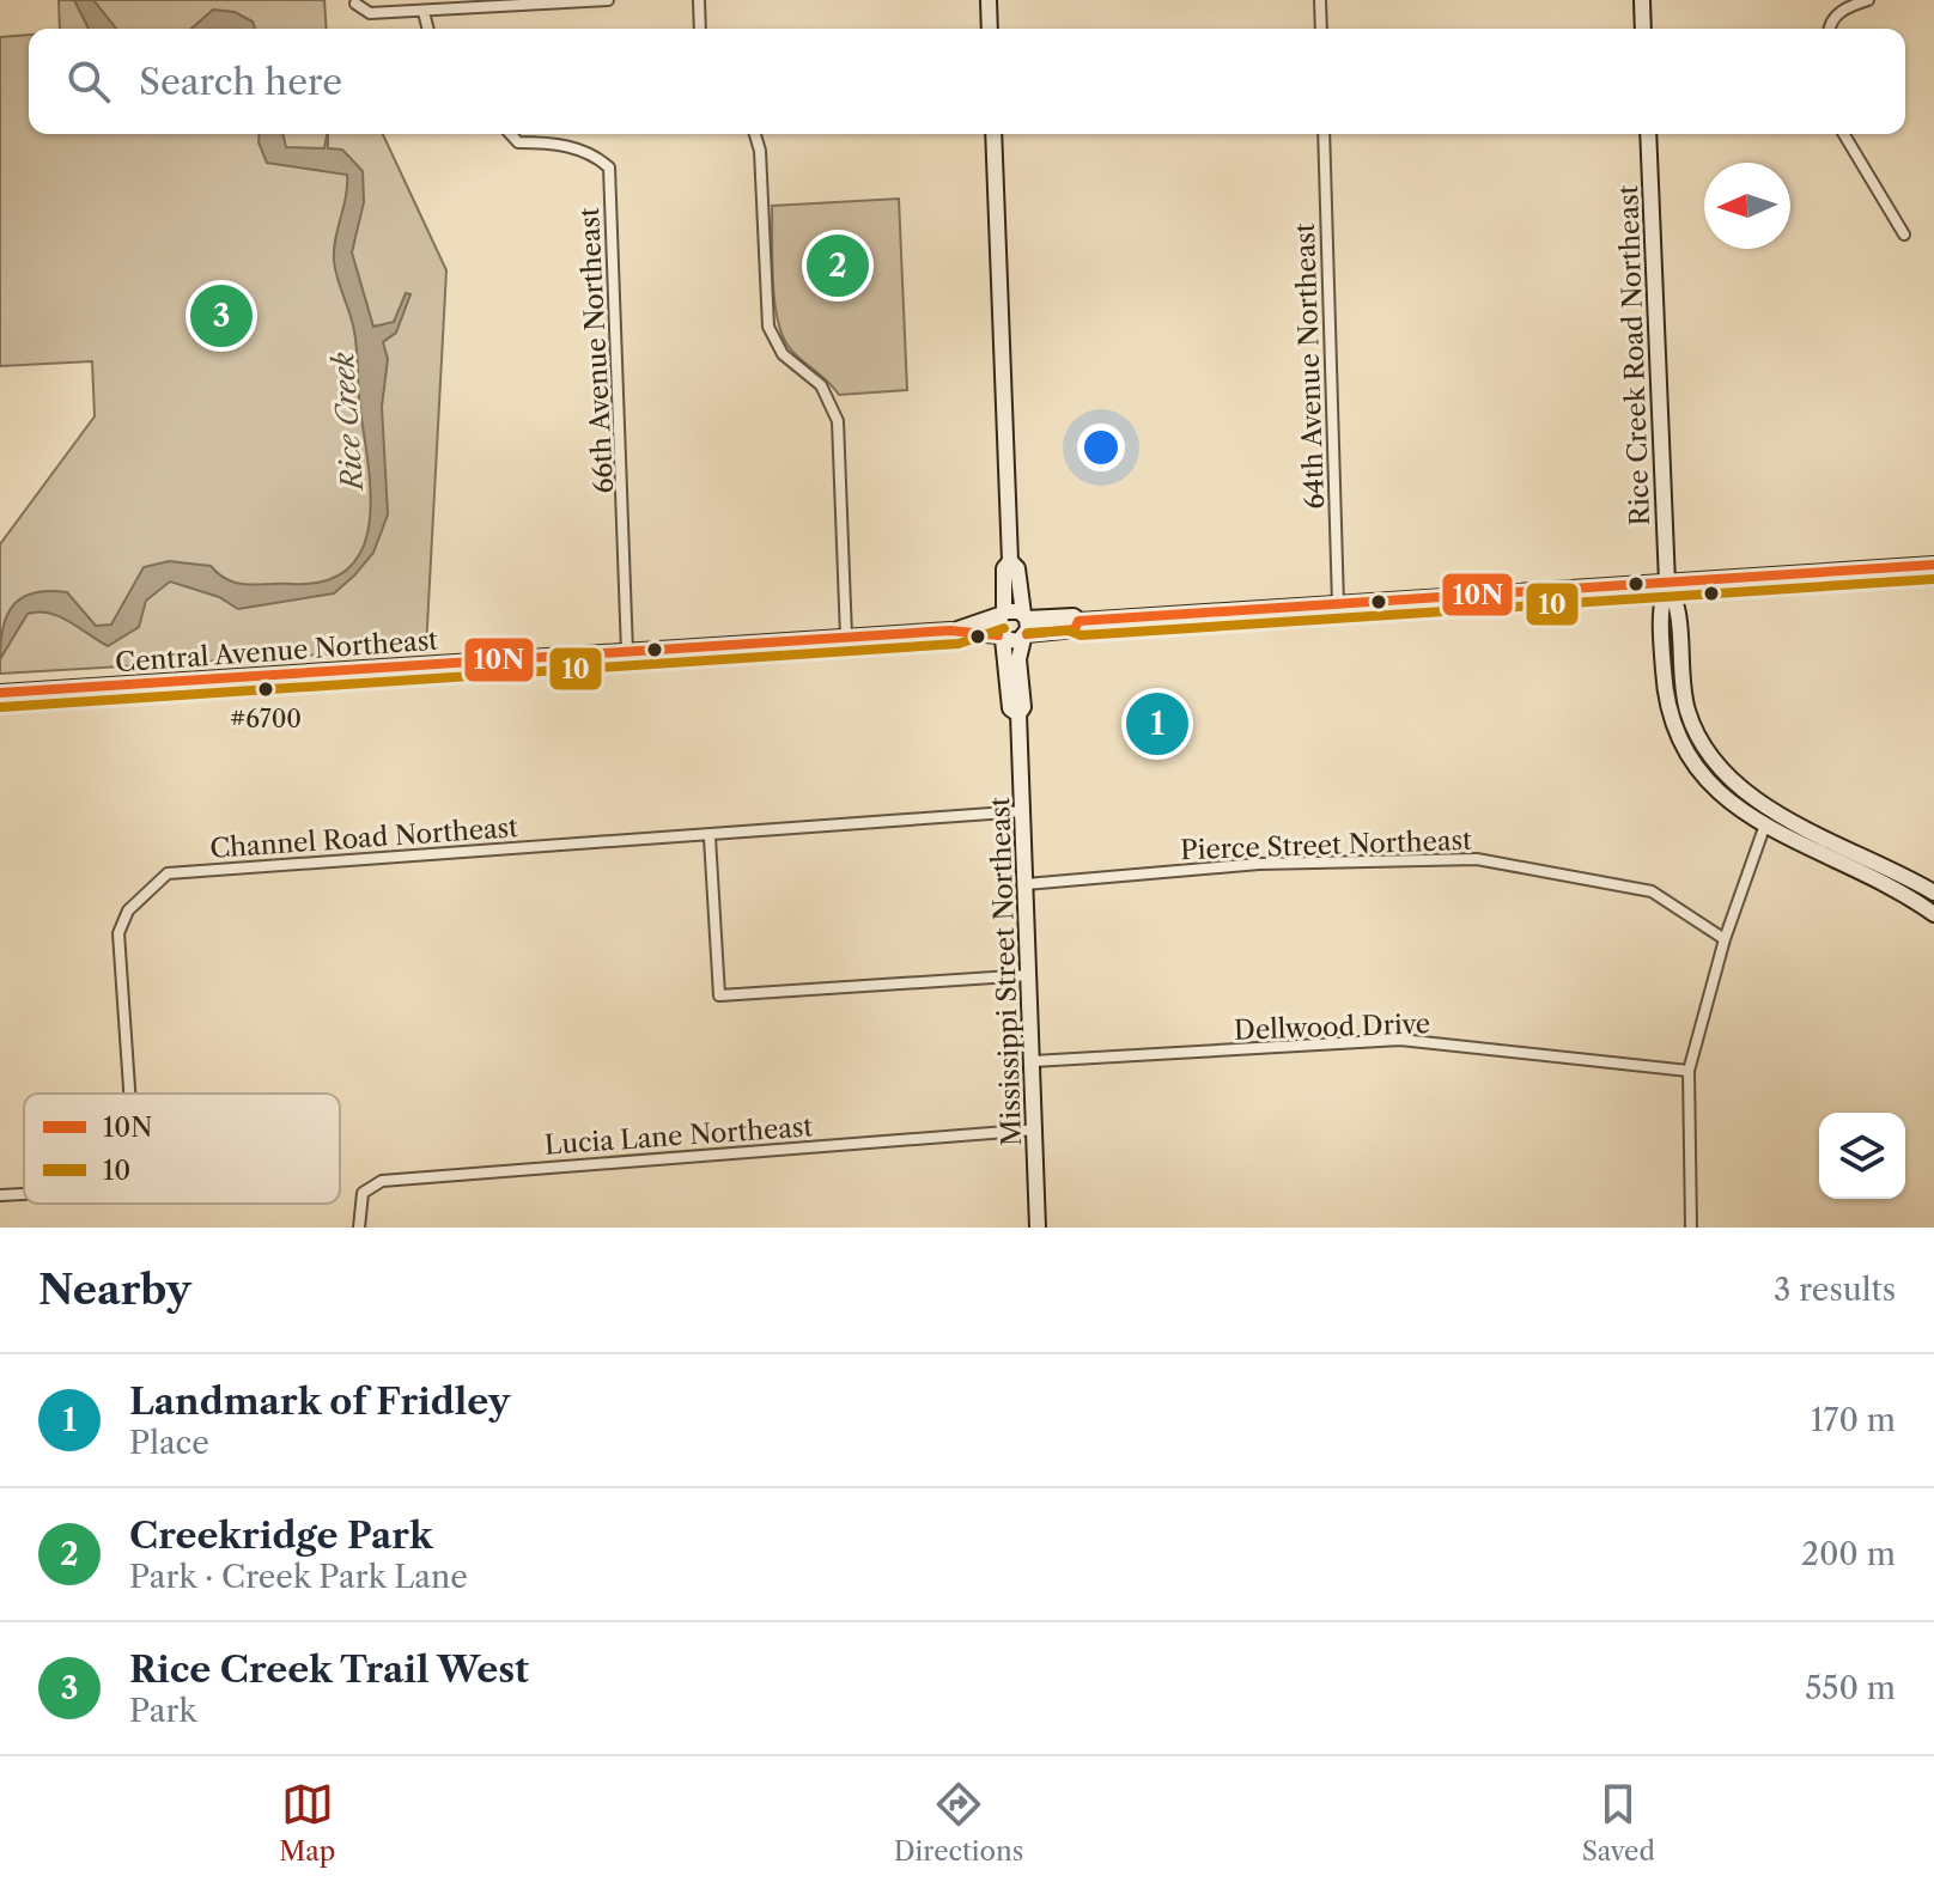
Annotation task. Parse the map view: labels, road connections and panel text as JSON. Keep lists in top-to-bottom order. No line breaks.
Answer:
{"streets":{"street":["66th Avenue Northeast","Rice Creek Road Northeast","64th Avenue Northeast","Central Avenue Northeast","Channel Road Northeast","Pierce Street Northeast","Mississippi Street Northeast","Dellwood Drive","Lucia Lane Northeast"]},"crossings":[["66th Avenue Northeast","Central Avenue Northeast"],["Central Avenue Northeast","Mississippi Street Northeast"],["Channel Road Northeast","Mississippi Street Northeast"],["Pierce Street Northeast","Mississippi Street Northeast"],["Mississippi Street Northeast","Dellwood Drive"],["Mississippi Street Northeast","Lucia Lane Northeast"]],"water":["Rice Creek"],"places":["#6700"],"lines":["transit line 10N","transit line 10"],"legend":["10N","10"],"north":"left","page":{"search":"Search here","pins":["2","3","1"],"heading":["Nearby","3 results"],"list":[{"mark":"1","name":"Landmark of Fridley","note":"Place","value":"170 m"},{"mark":"2","name":"Creekridge Park","note":"Park · Creek Park Lane","value":"200 m"},{"mark":"3","name":"Rice Creek Trail West","note":"Park","value":"550 m"}],"nav":["Map","Directions","Saved"]}}
